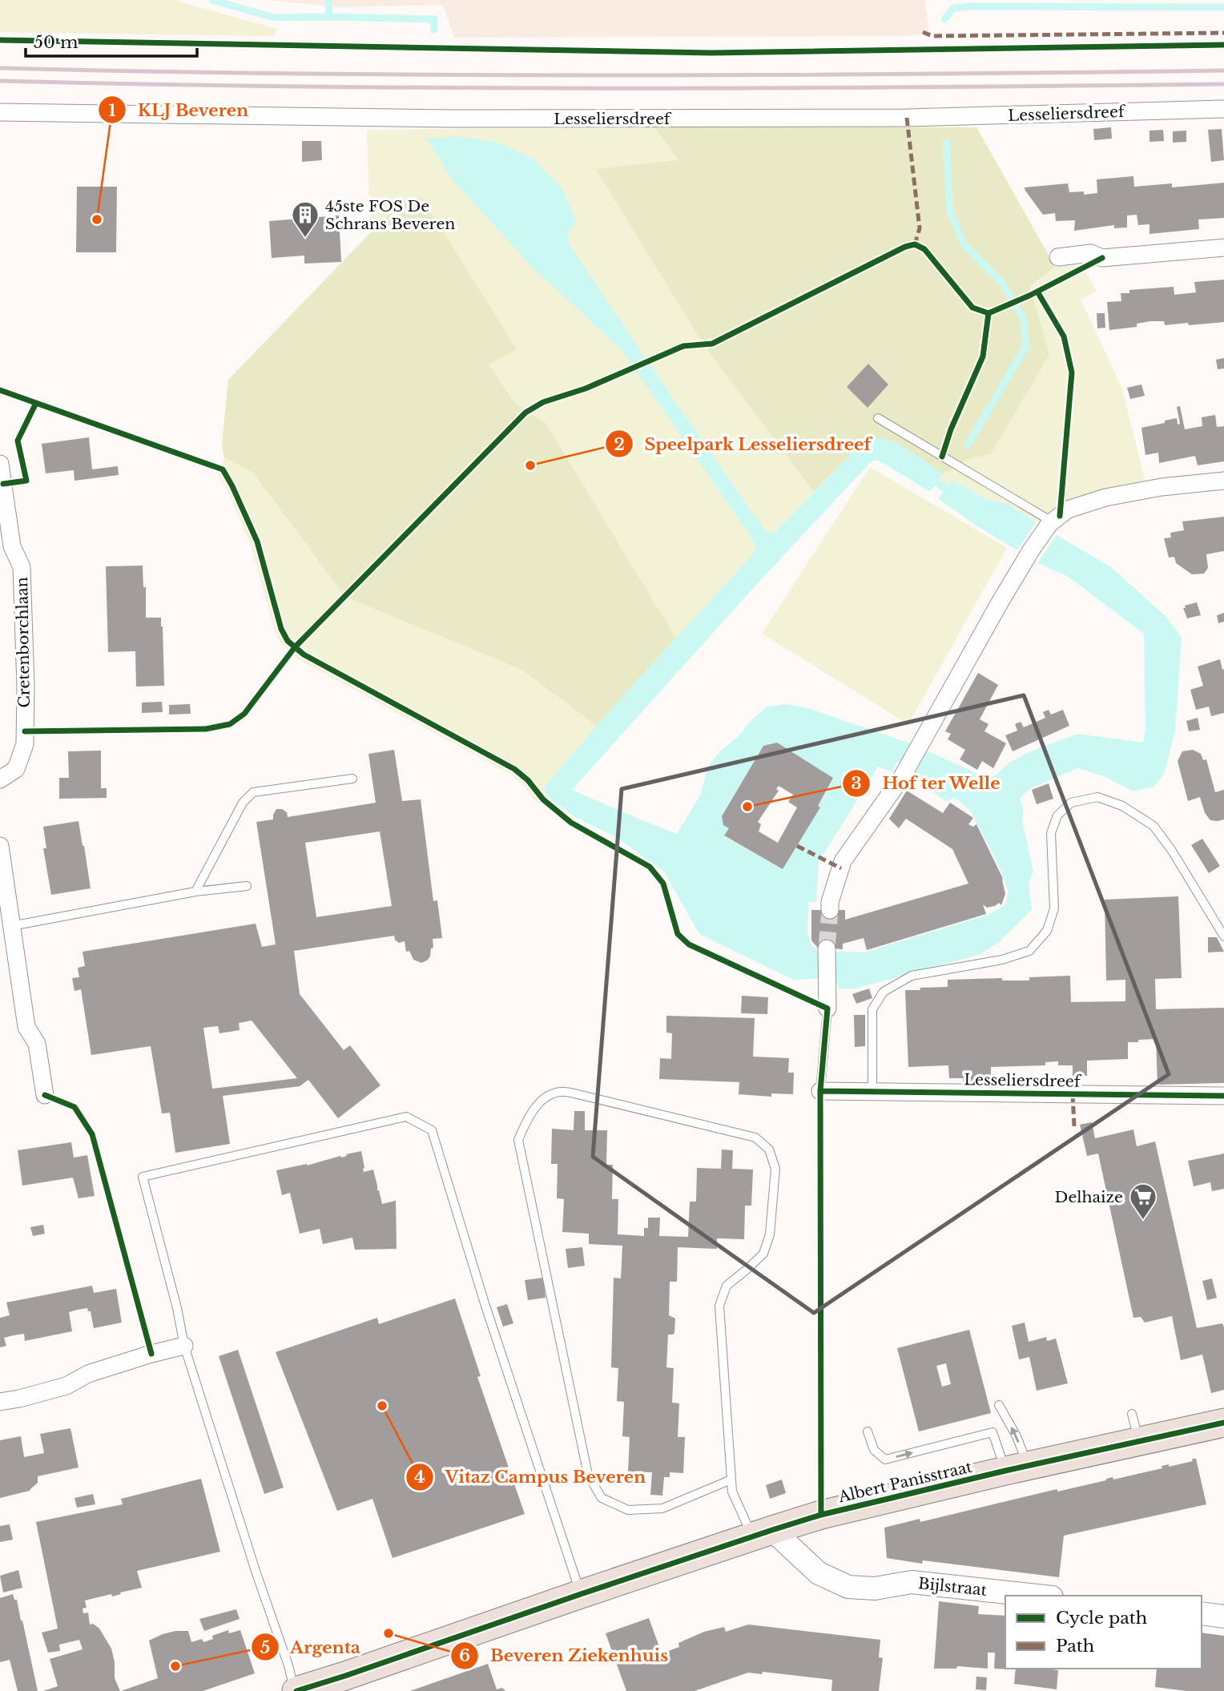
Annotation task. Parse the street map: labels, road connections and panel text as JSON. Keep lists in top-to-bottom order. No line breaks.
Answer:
{"streets":{"main road":["Albert Panisstraat"],"street":["Lesseliersdreef","Cretenborchlaan","Bijlstraat"]},"crossings":[["Albert Panisstraat","Bijlstraat"]],"places":{"other":["KLJ Beveren","Speelpark Lesseliersdreef","Hof ter Welle","Vitaz Campus Beveren","Beveren Ziekenhuis","Argenta"],"building":["45ste FOS De Schrans Beveren"],"supermarket":["Delhaize"]},"legend":["Cycle path","Path"],"scale_bar":"50 m"}
